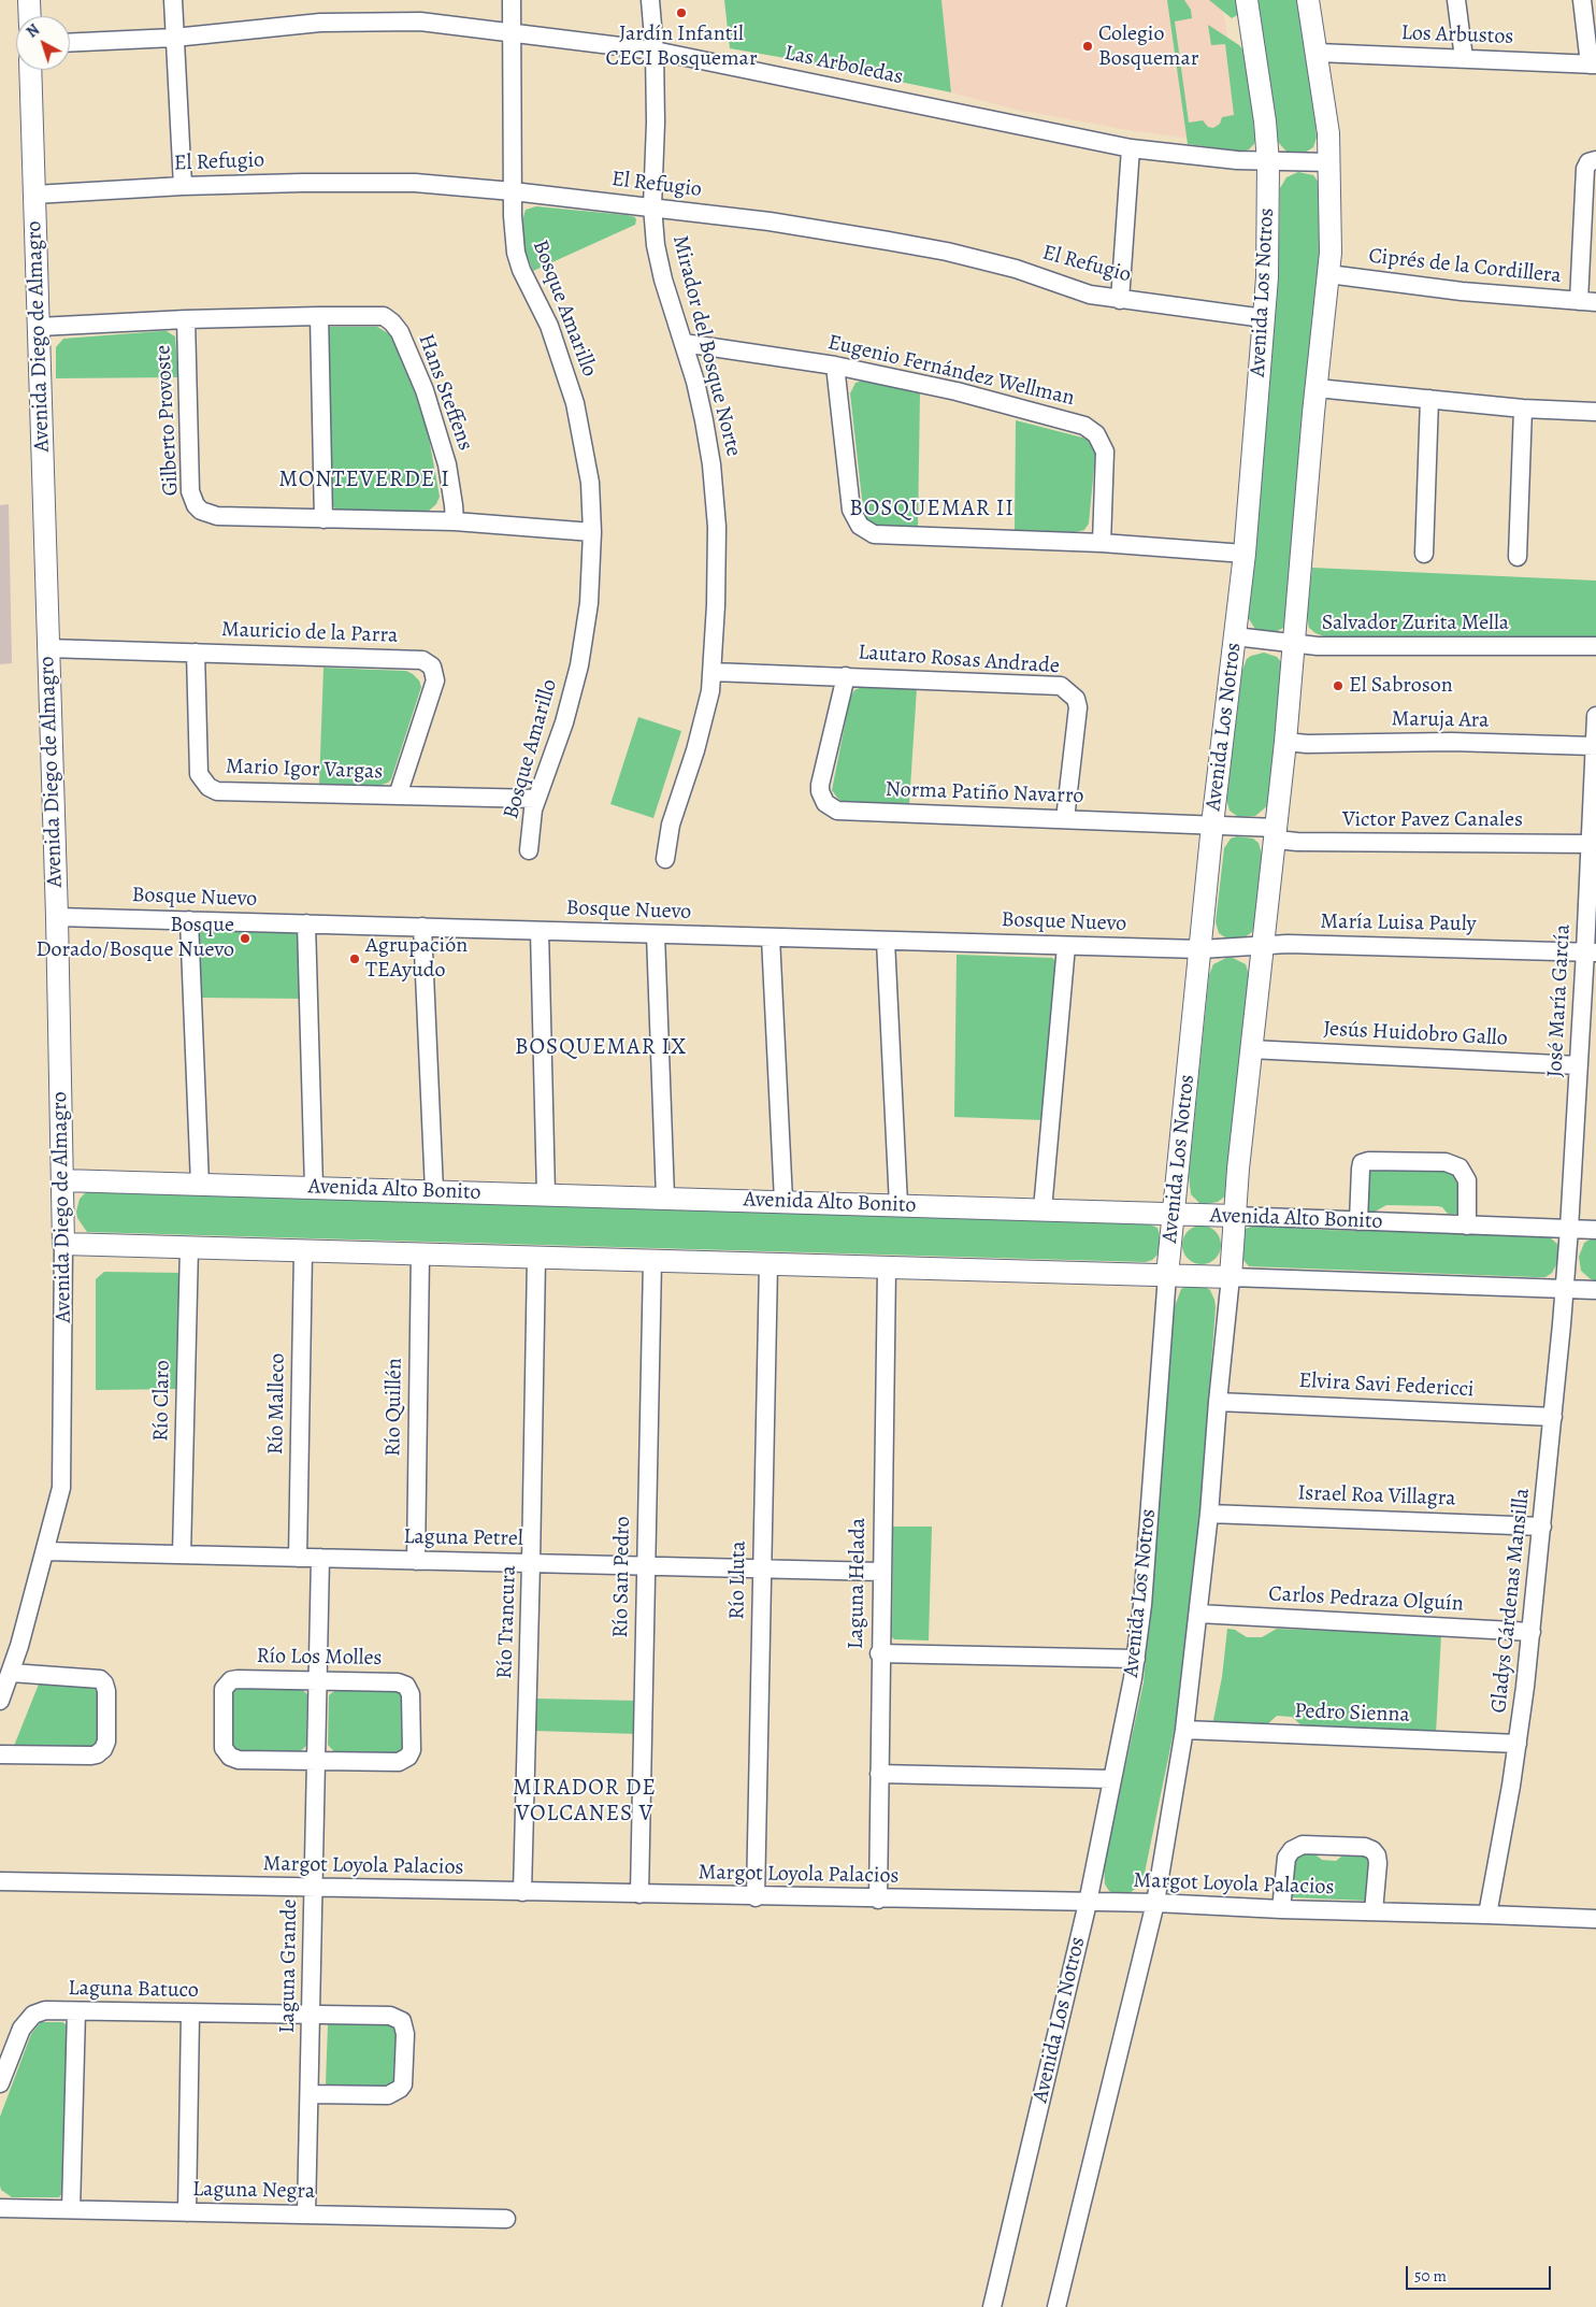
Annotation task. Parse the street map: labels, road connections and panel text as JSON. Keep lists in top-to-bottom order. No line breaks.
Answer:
{"streets":{"street":["Los Arbustos","Las Arboledas","El Refugio","Ciprés de la Cordillera","Avenida Los Notros","Bosque Amarillo","Avenida Diego de Almagro","Mirador del Bosque Norte","Eugenio Fernández Wellman","Hans Steffens","Gilberto Provoste","Salvador Zurita Mella","Mauricio de la Parra","Lautaro Rosas Andrade","Maruja Ara","Mario Igor Vargas","Norma Patiño Navarro","Victor Pavez Canales","Bosque Nuevo","María Luisa Pauly","José María García","Jesús Huidobro Gallo","Avenida Alto Bonito","Elvira Savi Federicci","Río Claro","Río Malleco","Río Quillén","Israel Roa Villagra","Laguna Petrel","Río San Pedro","Río Lluta","Laguna Helada","Carlos Pedraza Olguín","Gladys Cárdenas Mansilla","Río Trancura","Río Los Molles","Pedro Sienna","Margot Loyola Palacios","Laguna Grande","Laguna Batuco","Laguna Negra"]},"crossings":[["Las Arboledas","Avenida Los Notros"],["Las Arboledas","Bosque Amarillo"],["Las Arboledas","Mirador del Bosque Norte"],["El Refugio","Avenida Los Notros"],["El Refugio","Bosque Amarillo"],["El Refugio","Avenida Diego de Almagro"],["El Refugio","Mirador del Bosque Norte"],["Avenida Los Notros","Salvador Zurita Mella"],["Avenida Los Notros","Norma Patiño Navarro"],["Avenida Los Notros","Bosque Nuevo"],["Avenida Los Notros","María Luisa Pauly"],["Avenida Los Notros","Avenida Alto Bonito"],["Avenida Los Notros","Margot Loyola Palacios"],["Bosque Amarillo","Gilberto Provoste"],["Bosque Amarillo","Mario Igor Vargas"],["Avenida Diego de Almagro","Hans Steffens"],["Avenida Diego de Almagro","Mauricio de la Parra"],["Avenida Diego de Almagro","Bosque Nuevo"],["Avenida Diego de Almagro","Avenida Alto Bonito"],["Avenida Diego de Almagro","Laguna Petrel"],["Mirador del Bosque Norte","Eugenio Fernández Wellman"],["Mirador del Bosque Norte","Lautaro Rosas Andrade"],["Hans Steffens","Gilberto Provoste"],["Mauricio de la Parra","Mario Igor Vargas"],["Lautaro Rosas Andrade","Norma Patiño Navarro"],["Maruja Ara","José María García"],["Norma Patiño Navarro","Victor Pavez Canales"],["Victor Pavez Canales","José María García"],["Bosque Nuevo","María Luisa Pauly"],["María Luisa Pauly","José María García"],["José María García","Jesús Huidobro Gallo"],["José María García","Avenida Alto Bonito"],["José María García","Gladys Cárdenas Mansilla"],["Elvira Savi Federicci","Gladys Cárdenas Mansilla"],["Río Claro","Laguna Petrel"],["Río Malleco","Laguna Petrel"],["Río Quillén","Laguna Petrel"],["Israel Roa Villagra","Gladys Cárdenas Mansilla"],["Laguna Petrel","Río San Pedro"],["Laguna Petrel","Río Lluta"],["Laguna Petrel","Laguna Helada"],["Laguna Petrel","Río Trancura"],["Laguna Petrel","Laguna Grande"],["Río San Pedro","Margot Loyola Palacios"],["Río Lluta","Margot Loyola Palacios"],["Laguna Helada","Margot Loyola Palacios"],["Carlos Pedraza Olguín","Gladys Cárdenas Mansilla"],["Gladys Cárdenas Mansilla","Pedro Sienna"],["Gladys Cárdenas Mansilla","Margot Loyola Palacios"],["Río Trancura","Margot Loyola Palacios"],["Río Los Molles","Laguna Grande"],["Margot Loyola Palacios","Laguna Grande"],["Laguna Grande","Laguna Batuco"],["Laguna Grande","Laguna Negra"]],"districts":["MONTEVERDE I","BOSQUEMAR II","BOSQUEMAR IX","MIRADOR DE VOLCANES V"],"places":["Jardín Infantil CECI Bosquemar","Colegio Bosquemar","El Sabroson","Bosque Dorado/Bosque Nuevo","Agrupación TEAyudo"],"scale_bar":"50 m","north":"top left"}
